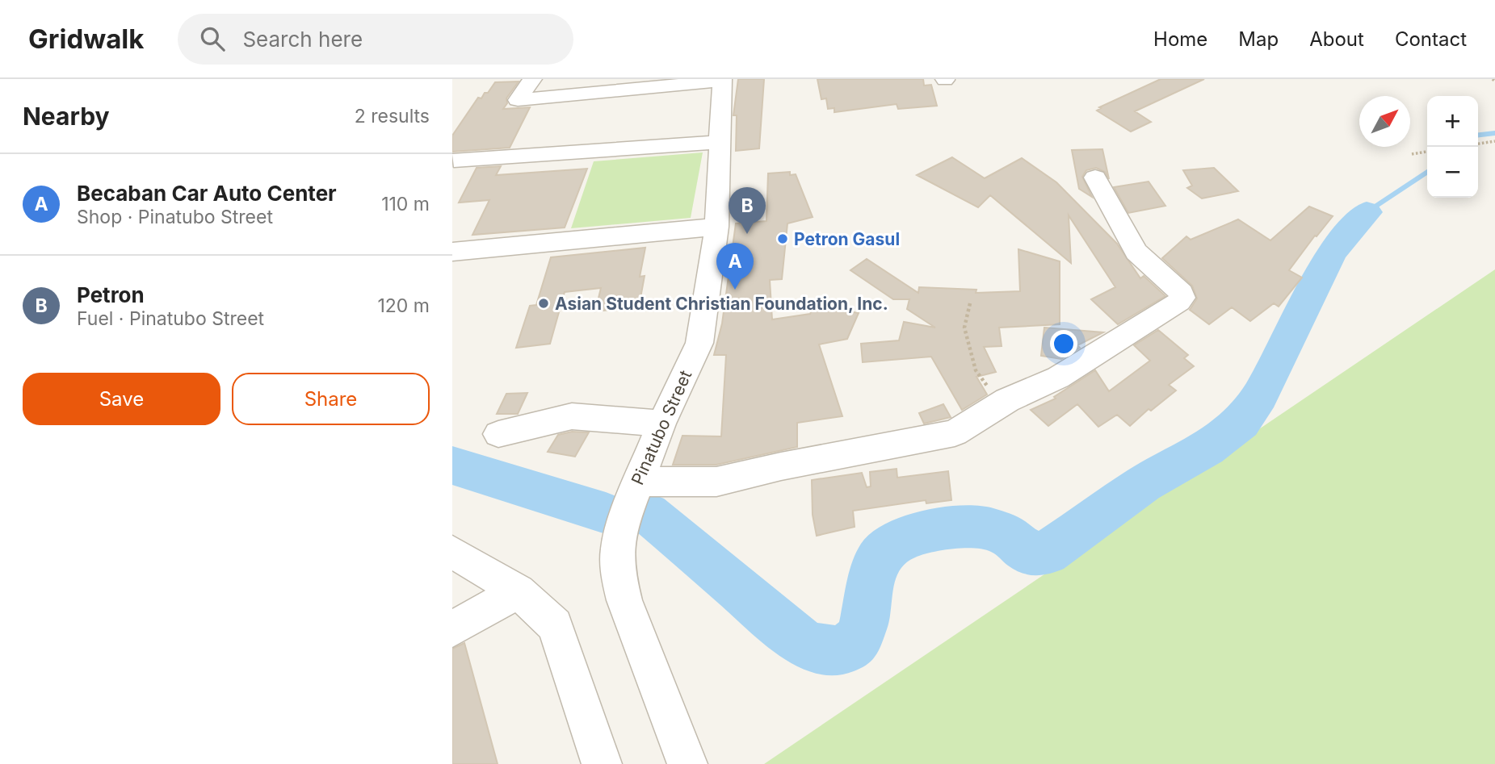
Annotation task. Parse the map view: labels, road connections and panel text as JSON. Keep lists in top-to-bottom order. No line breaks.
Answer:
{"streets":{"street":["Pinatubo Street"]},"places":["Petron Gasul","Asian Student Christian Foundation, Inc."],"north":"top right","page":{"header":"Gridwalk","search":"Search here","nav":["Home","Map","About","Contact"],"heading":["Nearby","2 results"],"map_buttons":["+","−"],"list":[{"mark":"A","name":"Becaban Car Auto Center","note":"Shop · Pinatubo Street","value":"110 m"},{"mark":"B","name":"Petron","note":"Fuel · Pinatubo Street","value":"120 m"}],"pins":["B","A"],"buttons":["Save","Share"]}}
